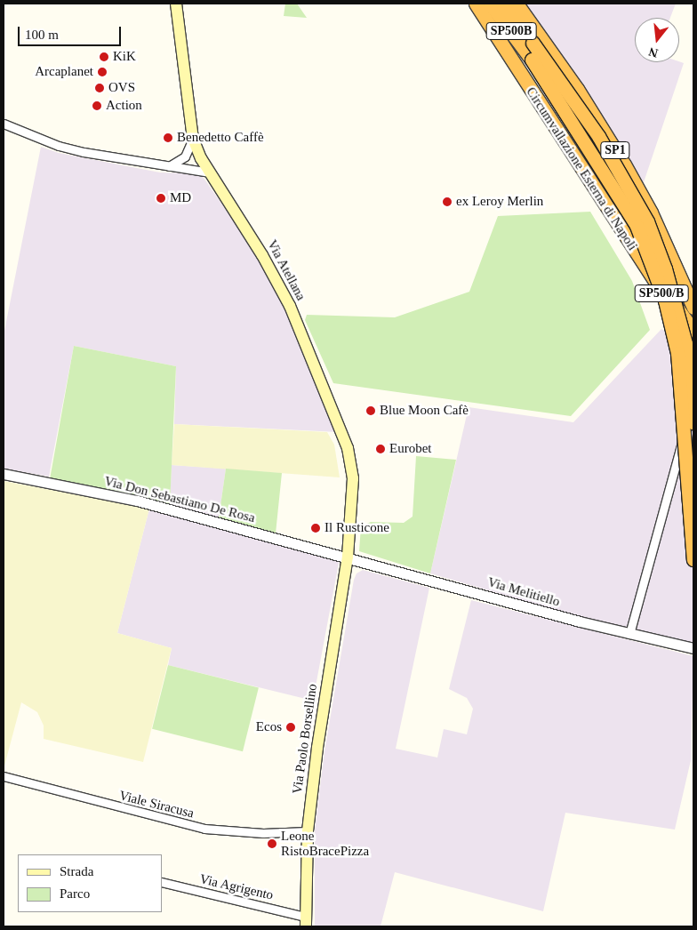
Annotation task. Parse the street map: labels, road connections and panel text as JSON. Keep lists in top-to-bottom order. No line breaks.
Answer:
{"streets":{"highway":["SP500B","SP1","Circumvallazione Esterna di Napoli","SP500/B"],"main road":["Via Atellana","Via Paolo Borsellino"],"street":["Via Don Sebastiano De Rosa","Via Melitiello","Viale Siracusa","Via Agrigento"]},"crossings":[["SP500B","SP500/B"],["Via Atellana","Via Don Sebastiano De Rosa"],["Via Atellana","Via Melitiello"],["Via Atellana","Via Paolo Borsellino"],["Via Don Sebastiano De Rosa","Via Melitiello"],["Via Don Sebastiano De Rosa","Via Paolo Borsellino"],["Via Melitiello","Via Paolo Borsellino"],["Via Paolo Borsellino","Viale Siracusa"],["Via Paolo Borsellino","Via Agrigento"]],"places":["KiK","Arcaplanet","OVS","Action","Benedetto Caffè","MD","ex Leroy Merlin","Blue Moon Cafè","Eurobet","Il Rusticone","Ecos","Leone RistoBracePizza"],"legend":["Strada","Parco"],"scale_bar":"100 m","north":"bottom"}
